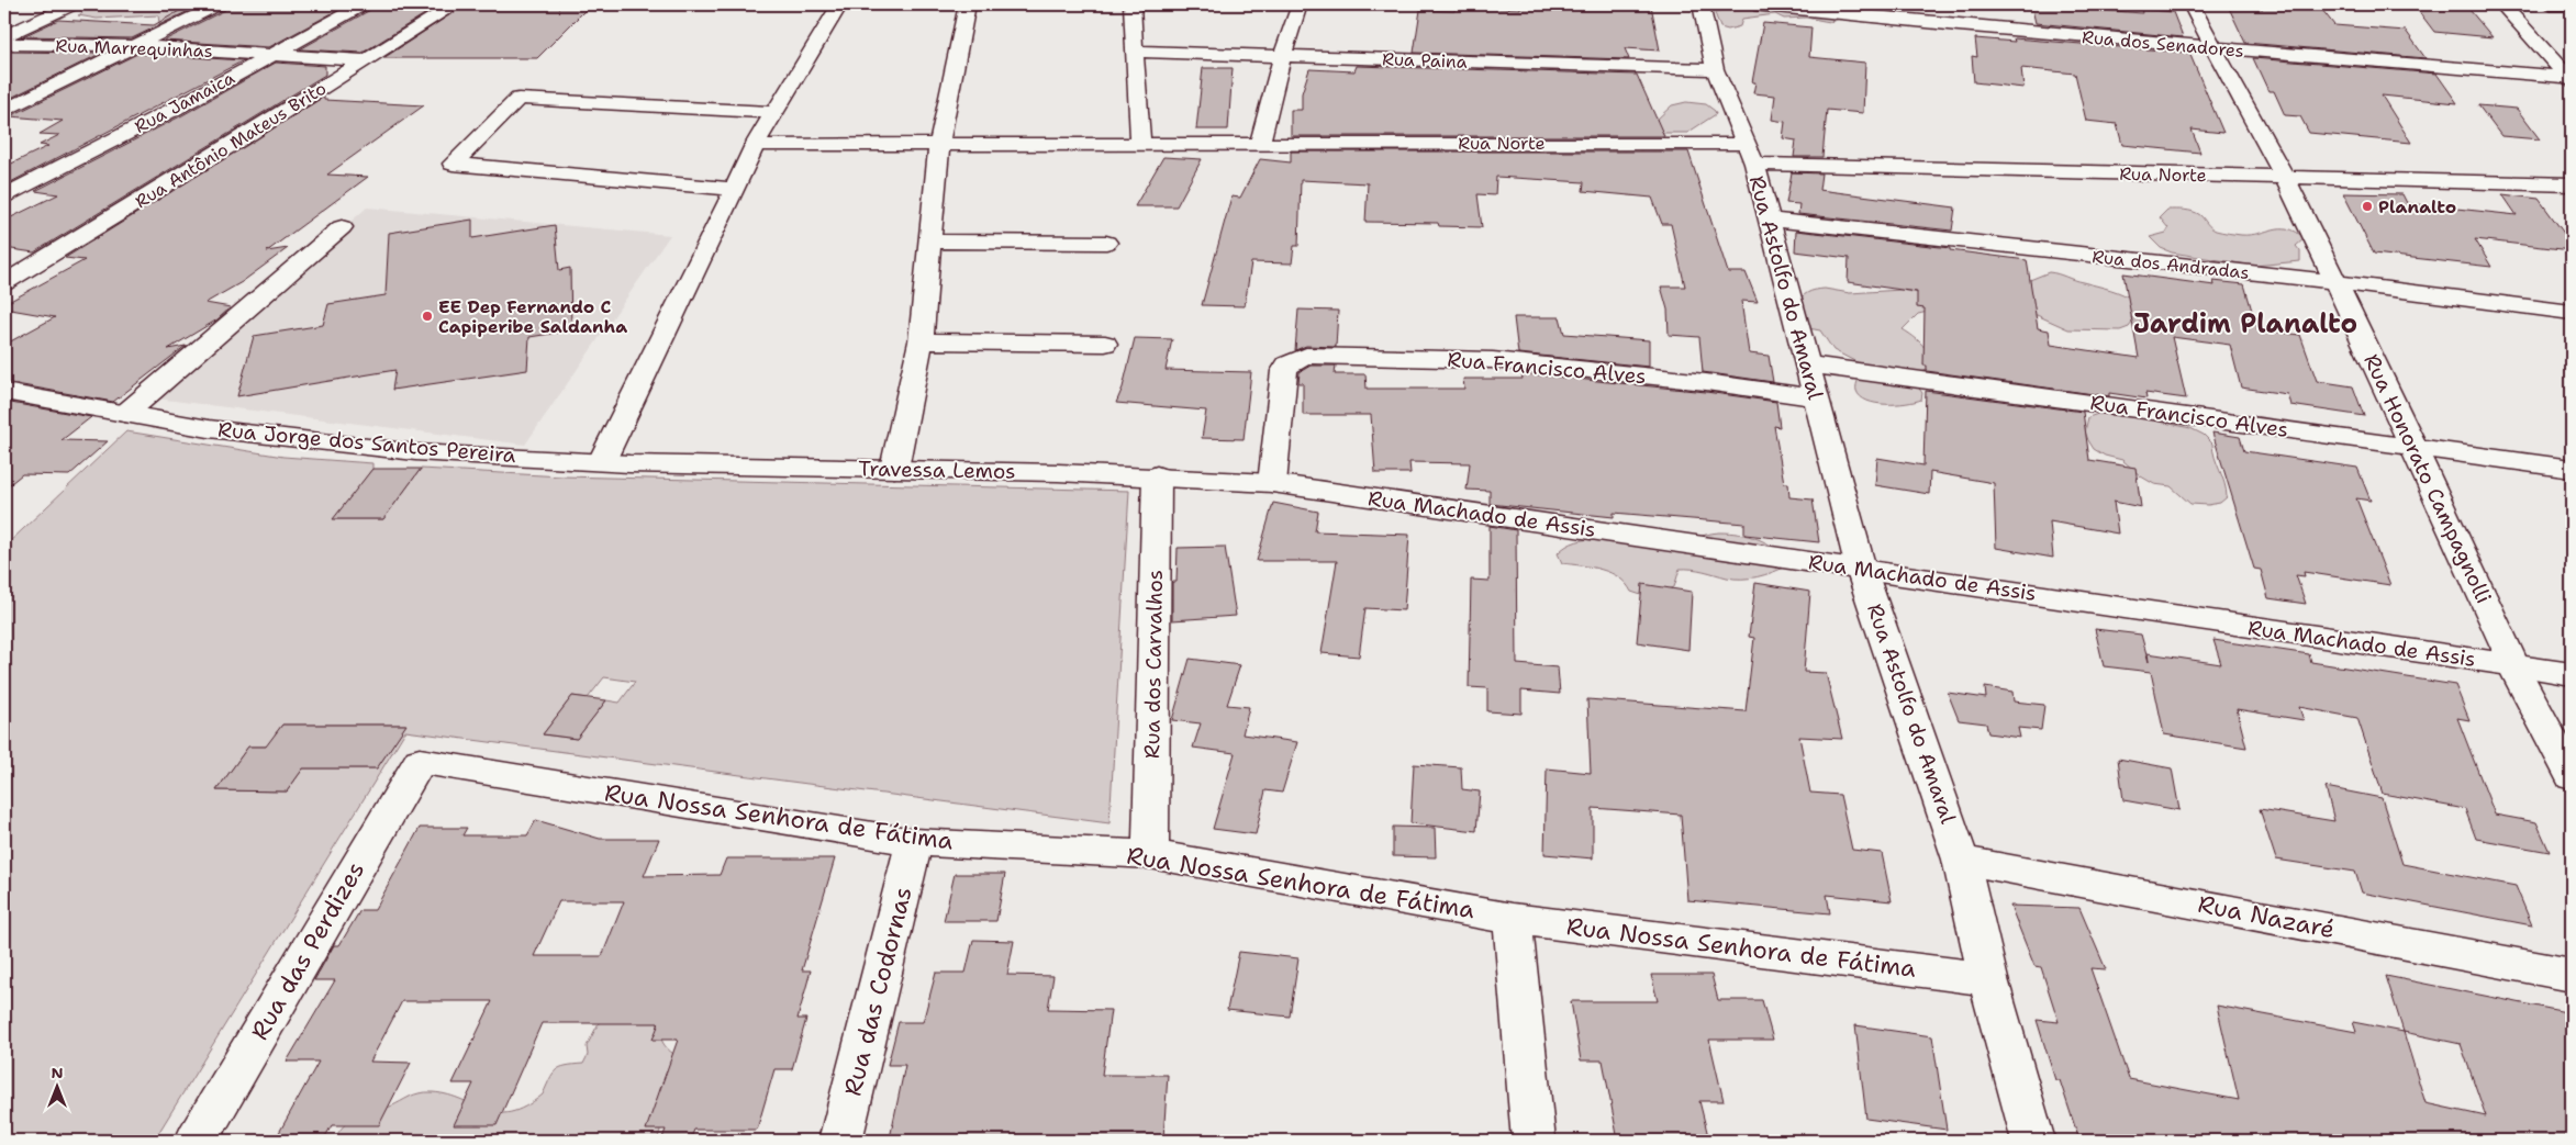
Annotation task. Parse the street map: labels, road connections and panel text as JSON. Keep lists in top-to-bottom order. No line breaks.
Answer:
{"streets":{"street":["Rua dos Senadores","Rua Marrequinhas","Rua Paina","Rua Jamaica","Rua Norte","Rua Antônio Mateus Brito","Rua dos Andradas","Rua Astolfo do Amaral","Rua Francisco Alves","Rua Jorge dos Santos Pereira","Travessa Lemos","Rua Honorato Campagnolli","Rua Machado de Assis","Rua dos Carvalhos","Rua Nossa Senhora de Fátima","Rua Nazaré","Rua das Perdizes","Rua das Codornas"]},"crossings":[["Rua dos Senadores","Rua Honorato Campagnolli"],["Rua Marrequinhas","Rua Jamaica"],["Rua Marrequinhas","Rua Antônio Mateus Brito"],["Rua Paina","Rua Astolfo do Amaral"],["Rua Norte","Rua Astolfo do Amaral"],["Rua Norte","Rua Honorato Campagnolli"],["Rua dos Andradas","Rua Astolfo do Amaral"],["Rua dos Andradas","Rua Honorato Campagnolli"],["Rua Astolfo do Amaral","Rua Francisco Alves"],["Rua Astolfo do Amaral","Rua Machado de Assis"],["Rua Astolfo do Amaral","Rua Nossa Senhora de Fátima"],["Rua Astolfo do Amaral","Rua Nazaré"],["Rua Francisco Alves","Travessa Lemos"],["Rua Francisco Alves","Rua Honorato Campagnolli"],["Rua Francisco Alves","Rua Machado de Assis"],["Rua Jorge dos Santos Pereira","Travessa Lemos"],["Travessa Lemos","Rua Machado de Assis"],["Travessa Lemos","Rua dos Carvalhos"],["Rua Honorato Campagnolli","Rua Machado de Assis"],["Rua dos Carvalhos","Rua Nossa Senhora de Fátima"],["Rua Nossa Senhora de Fátima","Rua das Perdizes"],["Rua Nossa Senhora de Fátima","Rua das Codornas"]],"districts":["Jardim Planalto"],"places":["Planalto","EE Dep Fernando C Capiperibe Saldanha"],"north":"top"}
